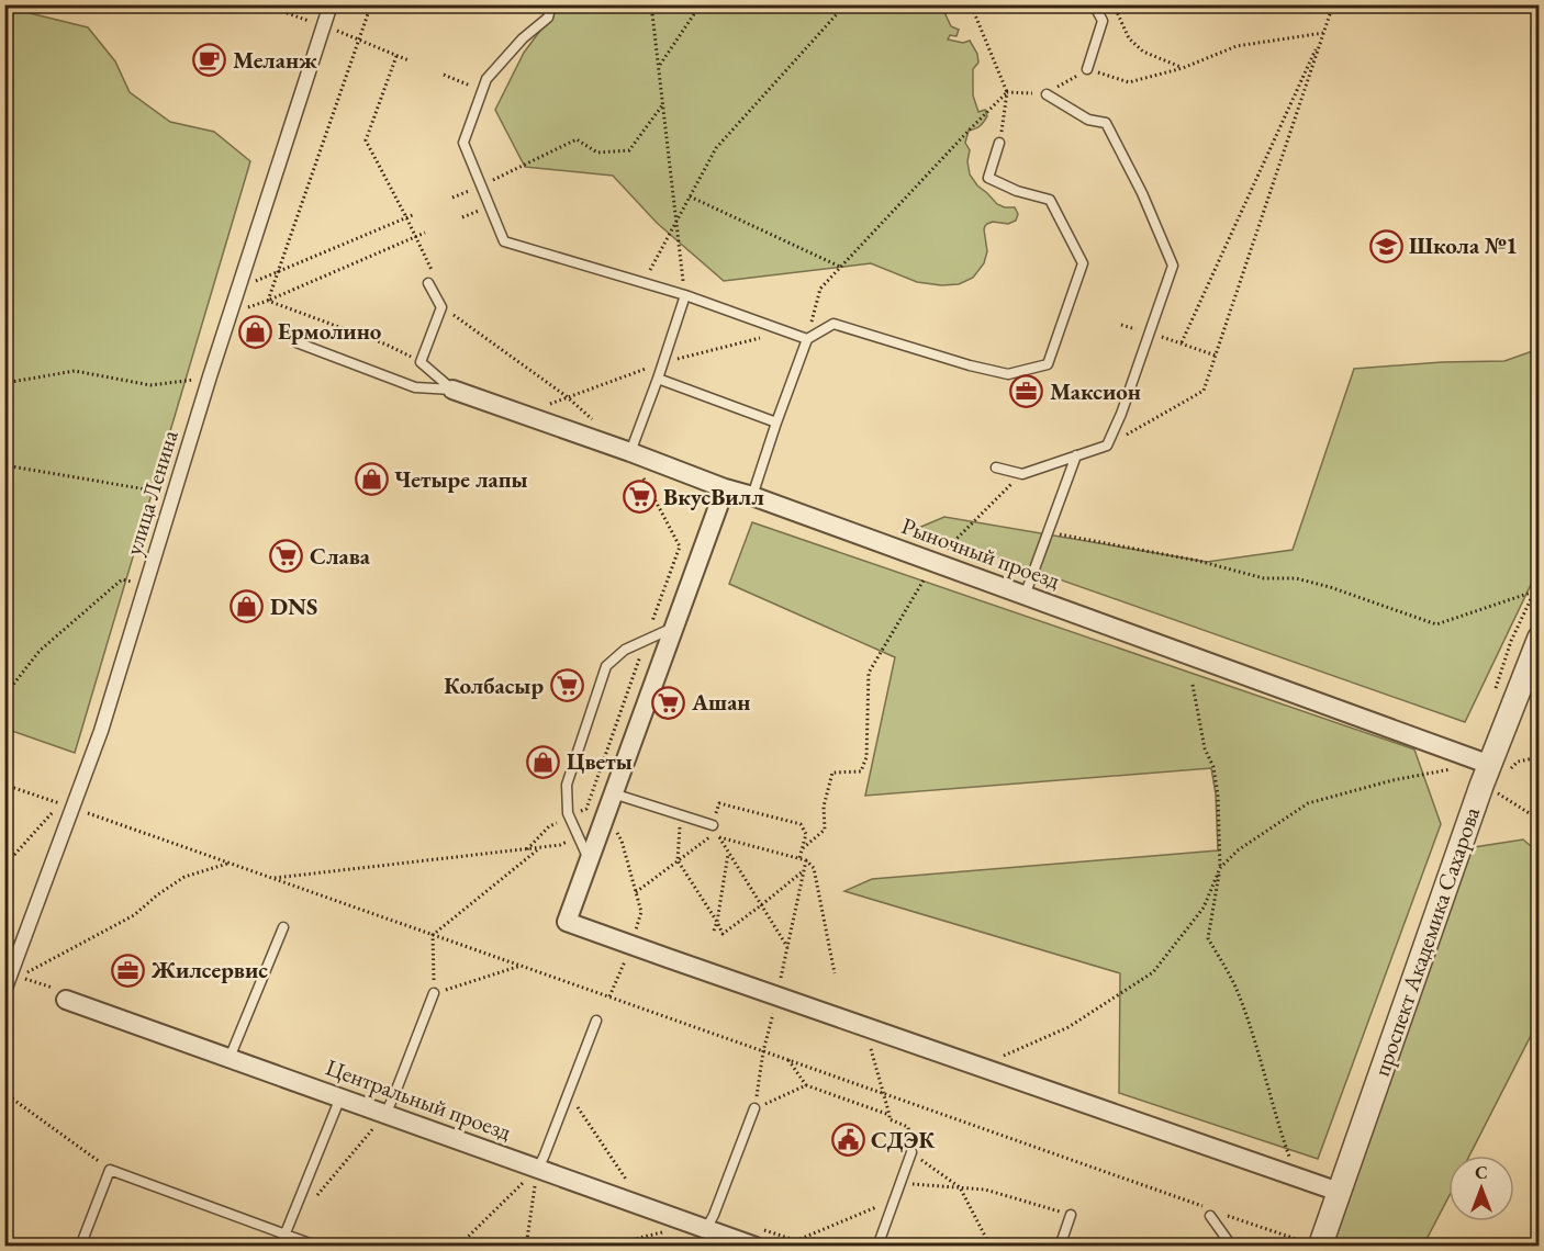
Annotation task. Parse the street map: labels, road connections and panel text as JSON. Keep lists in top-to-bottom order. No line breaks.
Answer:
{"streets":{"street":["улица Ленина","Рыночный проезд","проспект Академика Сахарова","Центральный проезд"]},"crossings":[["Рыночный проезд","проспект Академика Сахарова"]],"places":{"cafe":["Меланж"],"school or university":["Школа №1"],"shop":["Ермолино","Четыре лапы","DNS","Цветы"],"office":["Максион","Жилсервис"],"supermarket":["ВкусВилл","Слава","Колбасыр","Ашан"],"public building":["СДЭК"]},"north":"top"}
